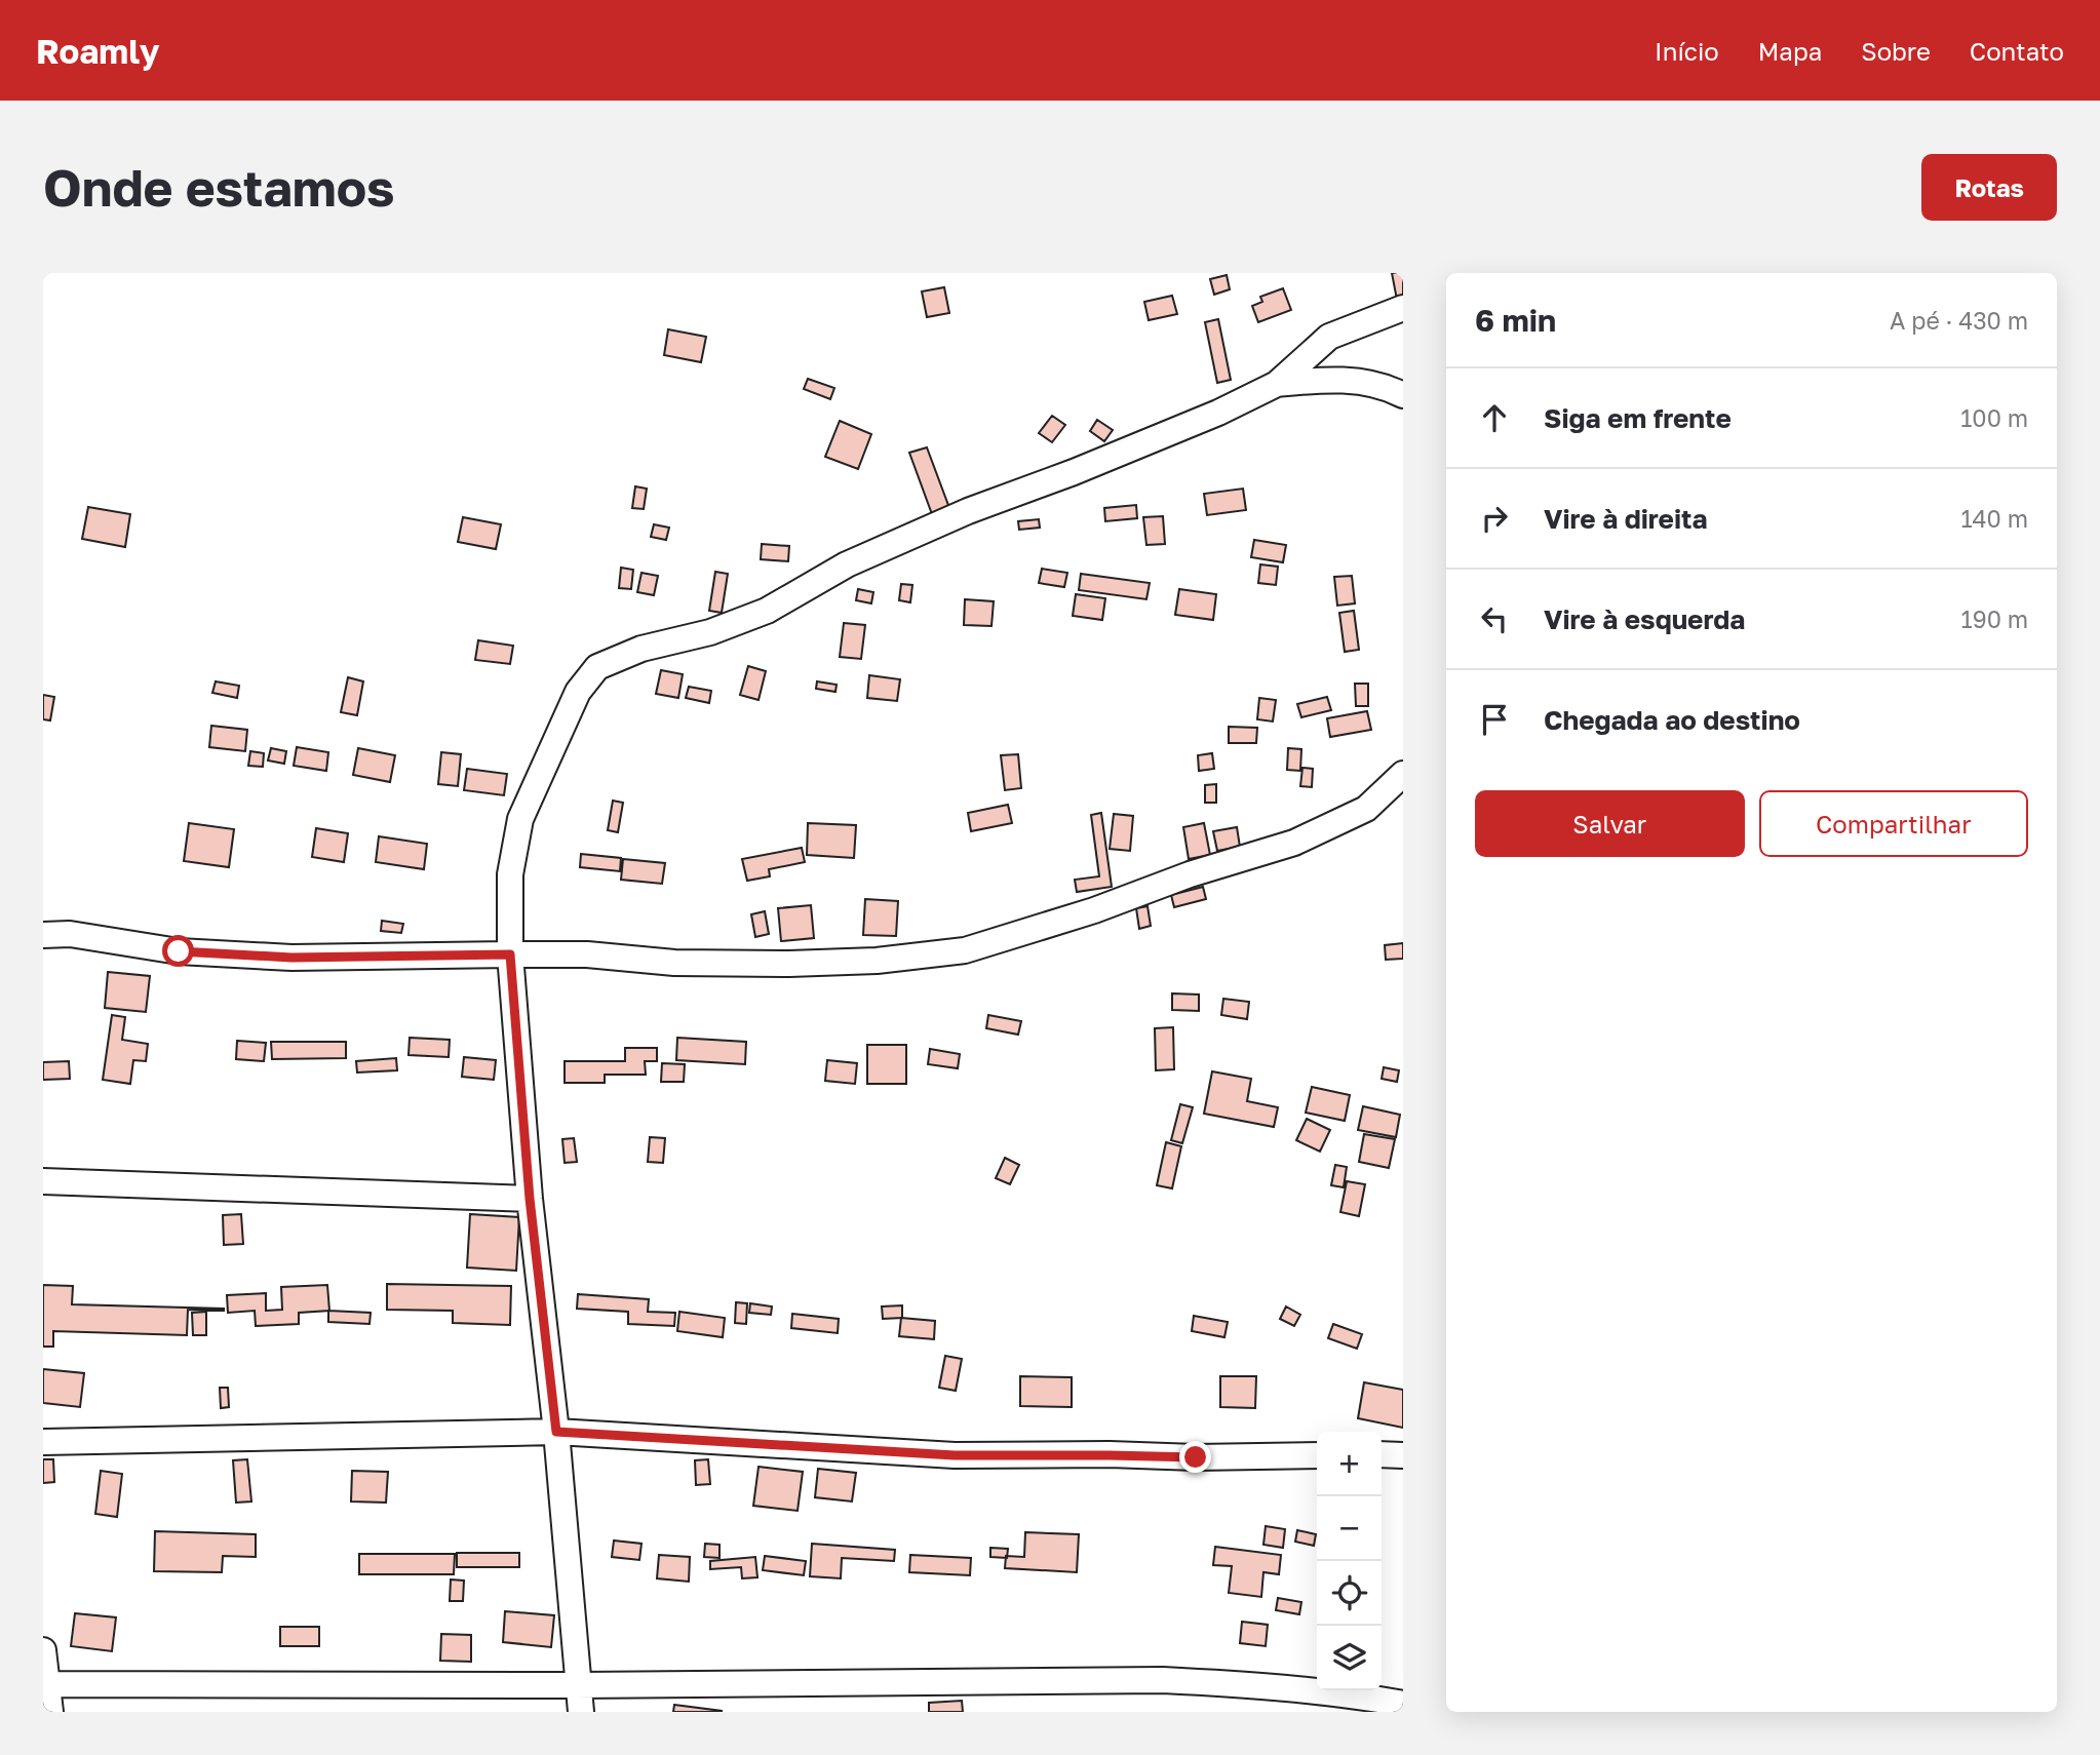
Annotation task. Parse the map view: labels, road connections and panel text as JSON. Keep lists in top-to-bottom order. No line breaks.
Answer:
{"page":{"header":"Roamly","nav":["Início","Mapa","Sobre","Contato"],"buttons":["Rotas",["Salvar","Compartilhar"]],"title":"Onde estamos","heading":["6 min","A pé · 430 m"],"list":[["Siga em frente","100 m"],["Vire à direita","140 m"],["Vire à esquerda","190 m"],"Chegada ao destino"],"map_buttons":["+","−"]}}
